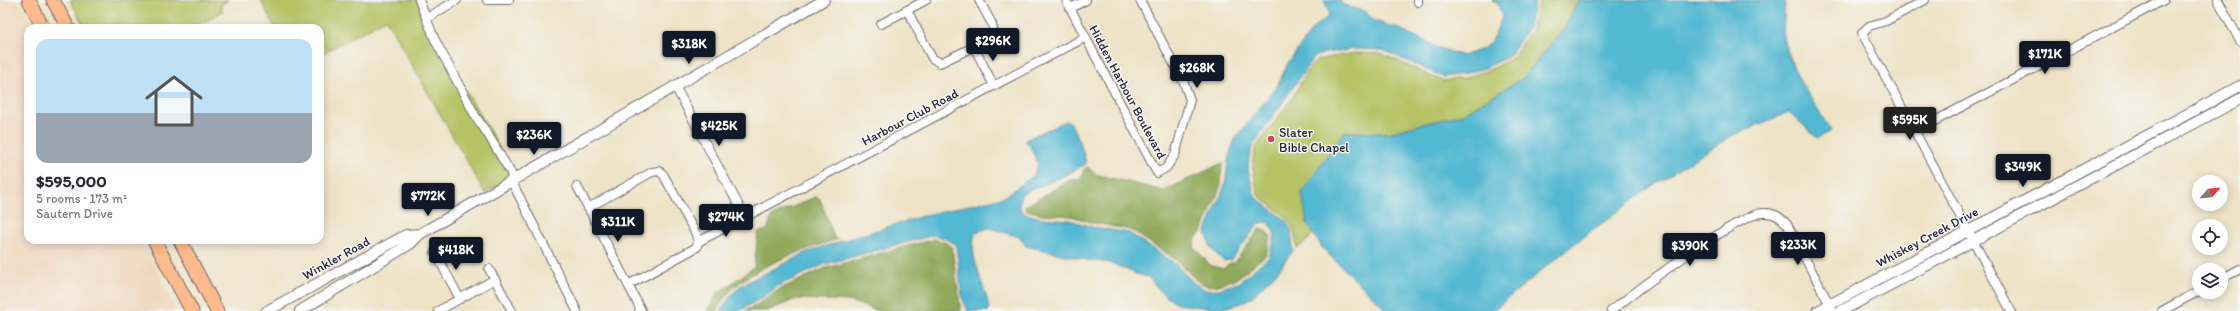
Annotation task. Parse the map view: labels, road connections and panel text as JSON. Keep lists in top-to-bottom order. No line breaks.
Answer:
{"streets":{"street":["Hidden Harbour Boulevard","Harbour Club Road","Whiskey Creek Drive","Winkler Road"]},"crossings":[["Hidden Harbour Boulevard","Harbour Club Road"]],"places":["Slater Bible Chapel"],"north":"top right","page":{"list":[{"name":"$595,000","note":"5 rooms · 173 m² · Sautern Drive"}],"price":["$296K","$318K","$171K","$268K","$595K","$425K","$236K","$349K","$772K","$274K","$311K","$233K","$390K","$418K"]}}
